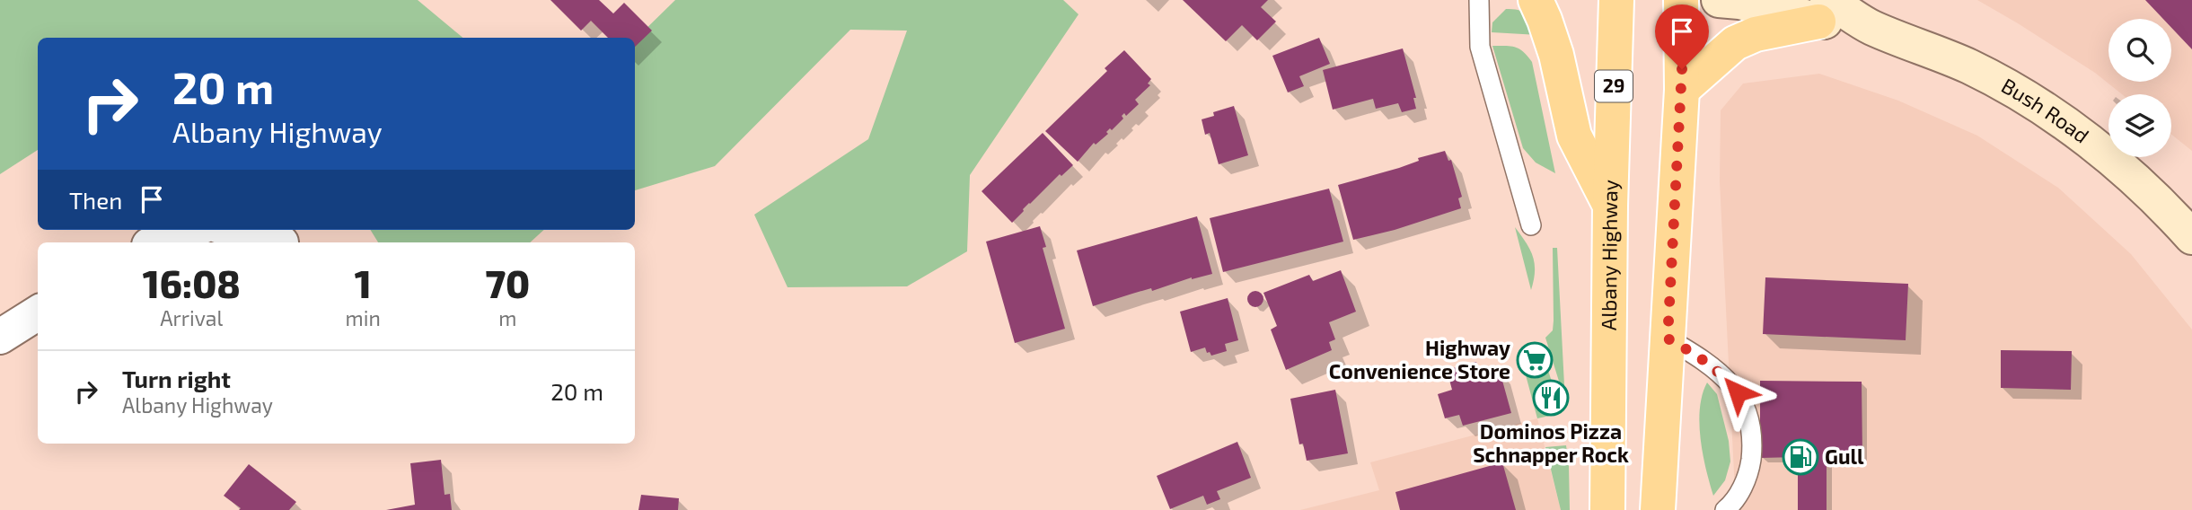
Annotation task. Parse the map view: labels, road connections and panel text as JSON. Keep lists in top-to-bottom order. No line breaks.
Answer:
{"streets":{"main road":["29","Bush Road","Albany Highway"]},"places":{"supermarket":["Highway Convenience Store"],"restaurant":["Dominos Pizza Schnapper Rock"],"fuel station":["Gull"]},"page":{"turn":["20 m","Albany Highway"],"then":"Then","eta":["16:08","Arrival","1","min","70","m"],"list":[{"name":"Turn right","note":"Albany Highway","value":"20 m"}]}}
